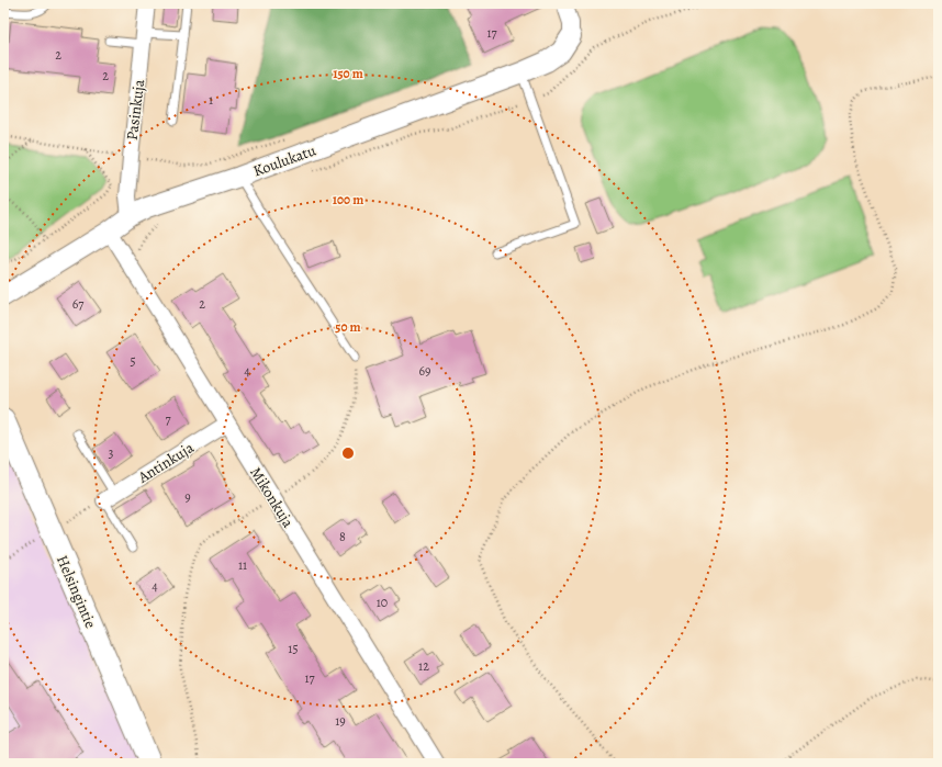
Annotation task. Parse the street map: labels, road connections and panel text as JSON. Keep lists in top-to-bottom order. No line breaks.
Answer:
{"streets":{"main road":["Helsingintie"],"street":["Pasinkuja","Koulukatu","Antinkuja","Mikonkuja"]},"crossings":[["Pasinkuja","Koulukatu"],["Koulukatu","Mikonkuja"],["Antinkuja","Mikonkuja"]],"house_numbers":["17","2","2","1","67","2","5","4","69","7","3","9","8","11","4","10","15","12","17","19"],"rings":["150 m","100 m","50 m"]}
